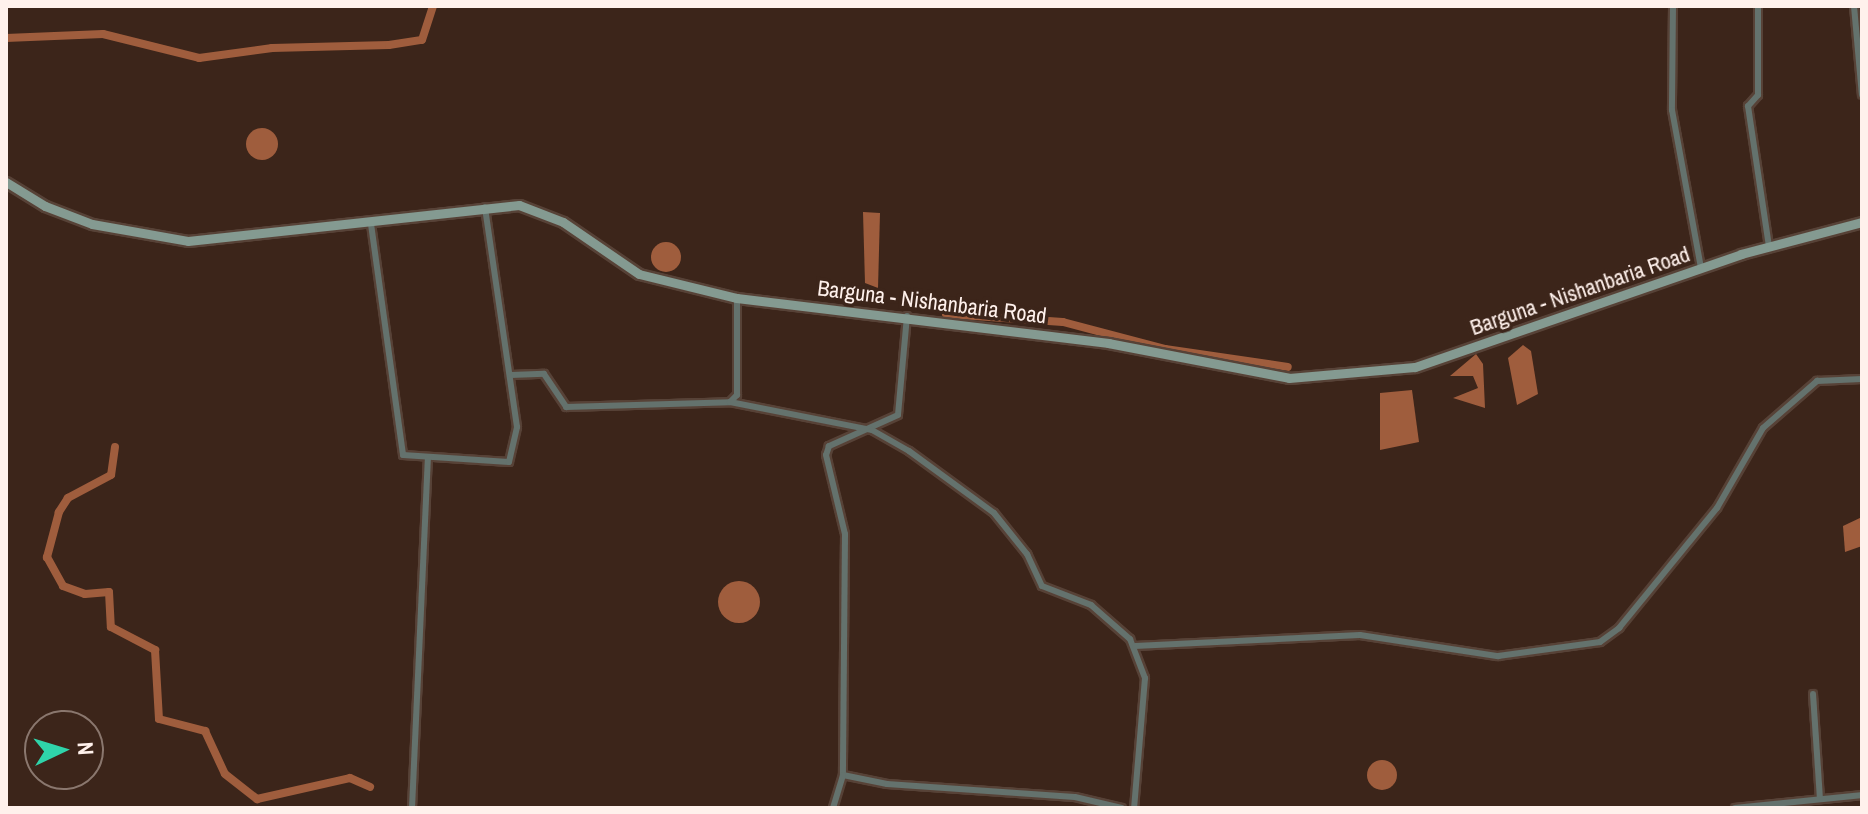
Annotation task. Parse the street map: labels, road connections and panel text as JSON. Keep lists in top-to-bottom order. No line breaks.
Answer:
{"streets":{"street":["Barguna - Nishanbaria Road"]},"north":"right"}
